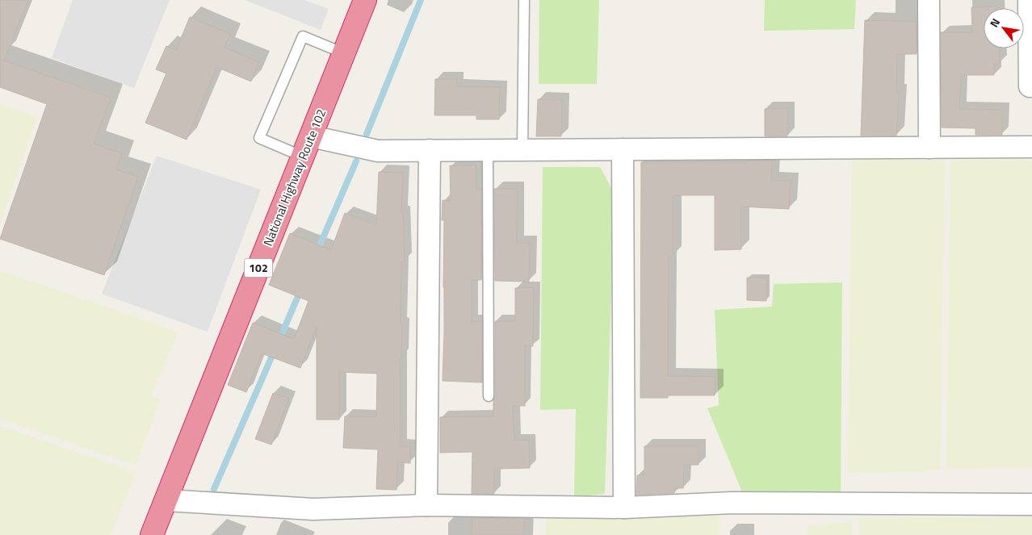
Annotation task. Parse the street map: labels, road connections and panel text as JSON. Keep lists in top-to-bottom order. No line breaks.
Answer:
{"streets":{"highway":["National Highway Route 102","102"]},"north":"top left"}
